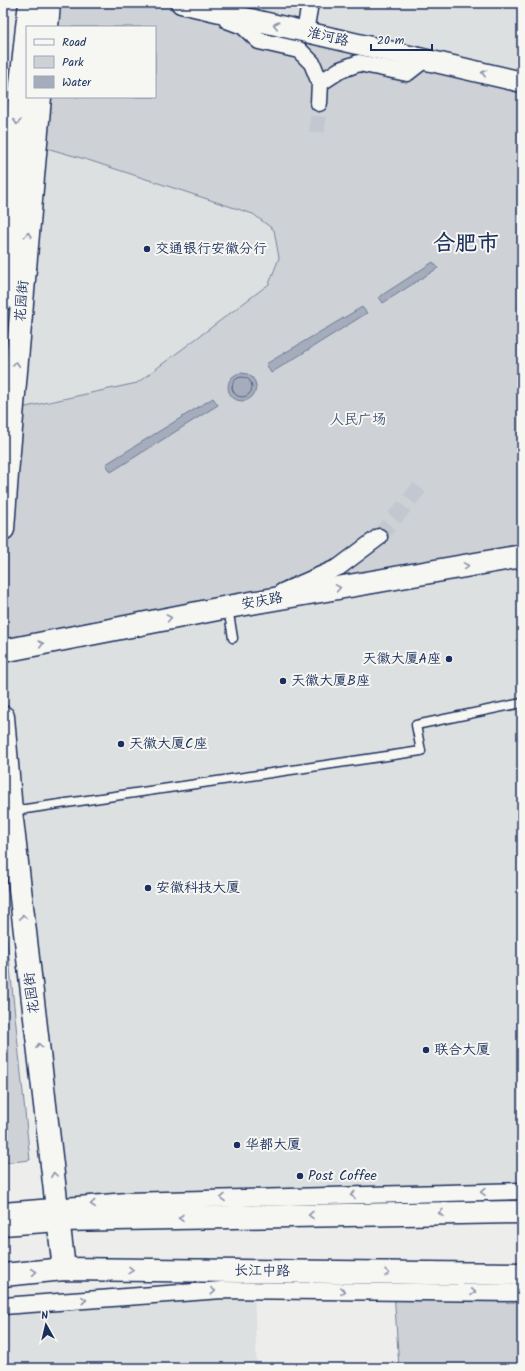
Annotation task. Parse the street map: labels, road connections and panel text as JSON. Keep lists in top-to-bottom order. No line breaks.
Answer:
{"streets":{"main road":["花园街","安庆路","长江中路"],"street":["淮河路"]},"crossings":[["花园街","长江中路"]],"one_way":["安庆路"],"districts":["合肥市"],"parks":["人民广场"],"places":["交通银行安徽分行","天徽大厦A座","天徽大厦B座","天徽大厦C座","安徽科技大厦","联合大厦","华都大厦","Post Coffee"],"legend":["Road","Park","Water"],"scale_bar":"20 m","north":"top"}
